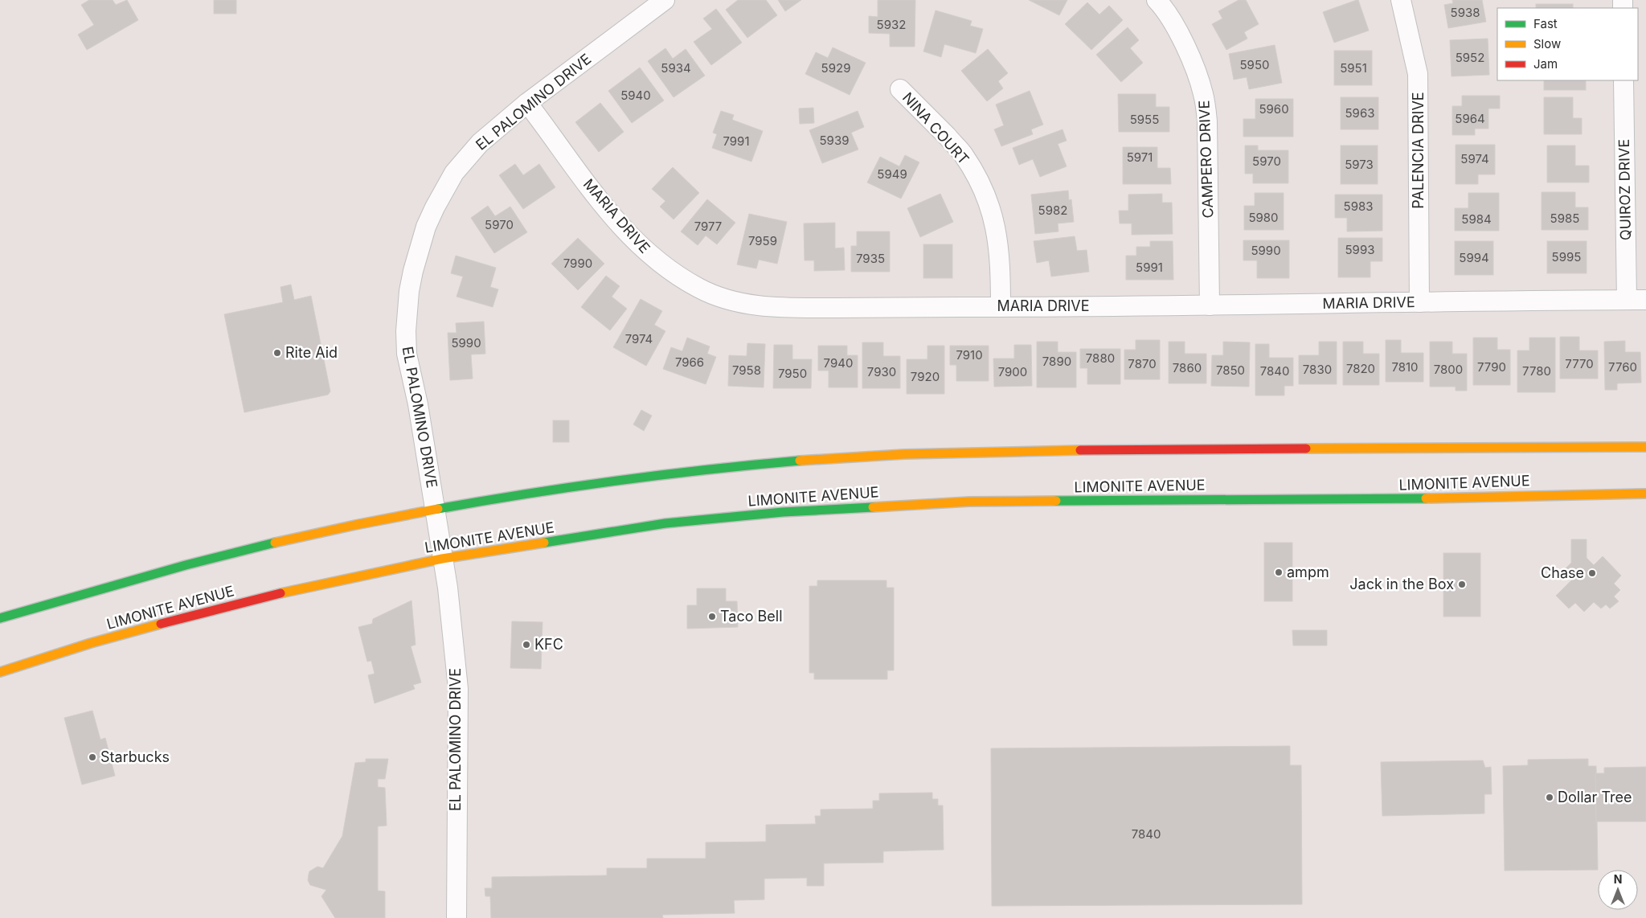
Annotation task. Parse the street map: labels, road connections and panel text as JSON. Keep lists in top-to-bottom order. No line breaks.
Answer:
{"streets":{"main road":["LIMONITE AVENUE"],"street":["EL PALOMINO DRIVE","NINA COURT","PALENCIA DRIVE","CAMPERO DRIVE","QUIROZ DRIVE","MARIA DRIVE"]},"crossings":[["EL PALOMINO DRIVE","MARIA DRIVE"],["EL PALOMINO DRIVE","LIMONITE AVENUE"],["NINA COURT","MARIA DRIVE"],["PALENCIA DRIVE","MARIA DRIVE"],["CAMPERO DRIVE","MARIA DRIVE"],["QUIROZ DRIVE","MARIA DRIVE"]],"places":["Rite Aid","ampm","Chase","Jack in the Box","Taco Bell","KFC","Starbucks","Dollar Tree"],"house_numbers":["5938","5932","5952","5950","5934","5929","5951","5940","5960","5963","5964","5955","5939","7991","5971","5974","5970","5973","5949","5983","5982","5980","5985","5984","5970","7977","7959","5993","5990","5995","5994","7935","7990","5991","7974","5990","7910","7880","7890","7966","7940","7870","7770","7810","7790","7760","7860","7820","7830","7800","7958","7850","7840","7780","7930","7900","7950","7920","7840"],"legend":["Fast","Slow","Jam"],"north":"top"}
